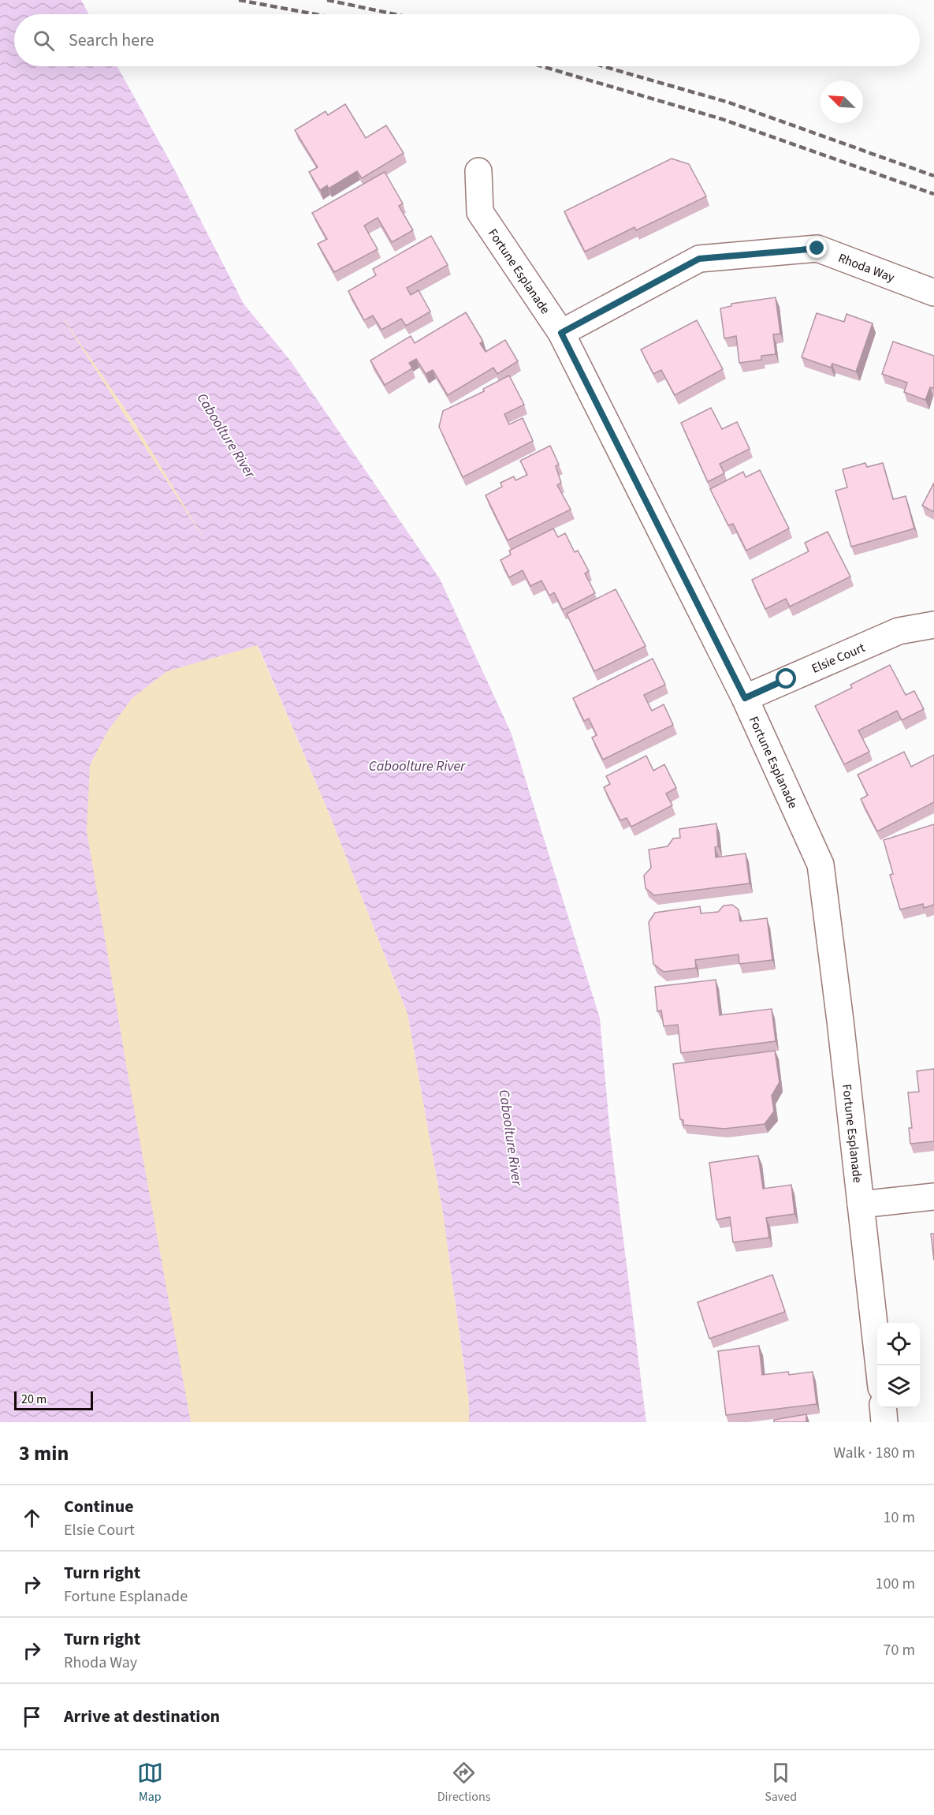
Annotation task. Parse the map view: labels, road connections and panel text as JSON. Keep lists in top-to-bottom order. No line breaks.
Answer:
{"streets":{"street":["Rhoda Way","Fortune Esplanade","Elsie Court"]},"crossings":[["Rhoda Way","Fortune Esplanade"],["Fortune Esplanade","Elsie Court"]],"water":["Caboolture River"],"scale_bar":"20 m","north":"top left","page":{"search":"Search here","scale":"20 m","heading":["3 min","Walk · 180 m"],"list":[["Continue","Elsie Court","10 m"],["Turn right","Fortune Esplanade","100 m"],["Turn right","Rhoda Way","70 m"],"Arrive at destination"],"nav":["Map","Directions","Saved"]}}
